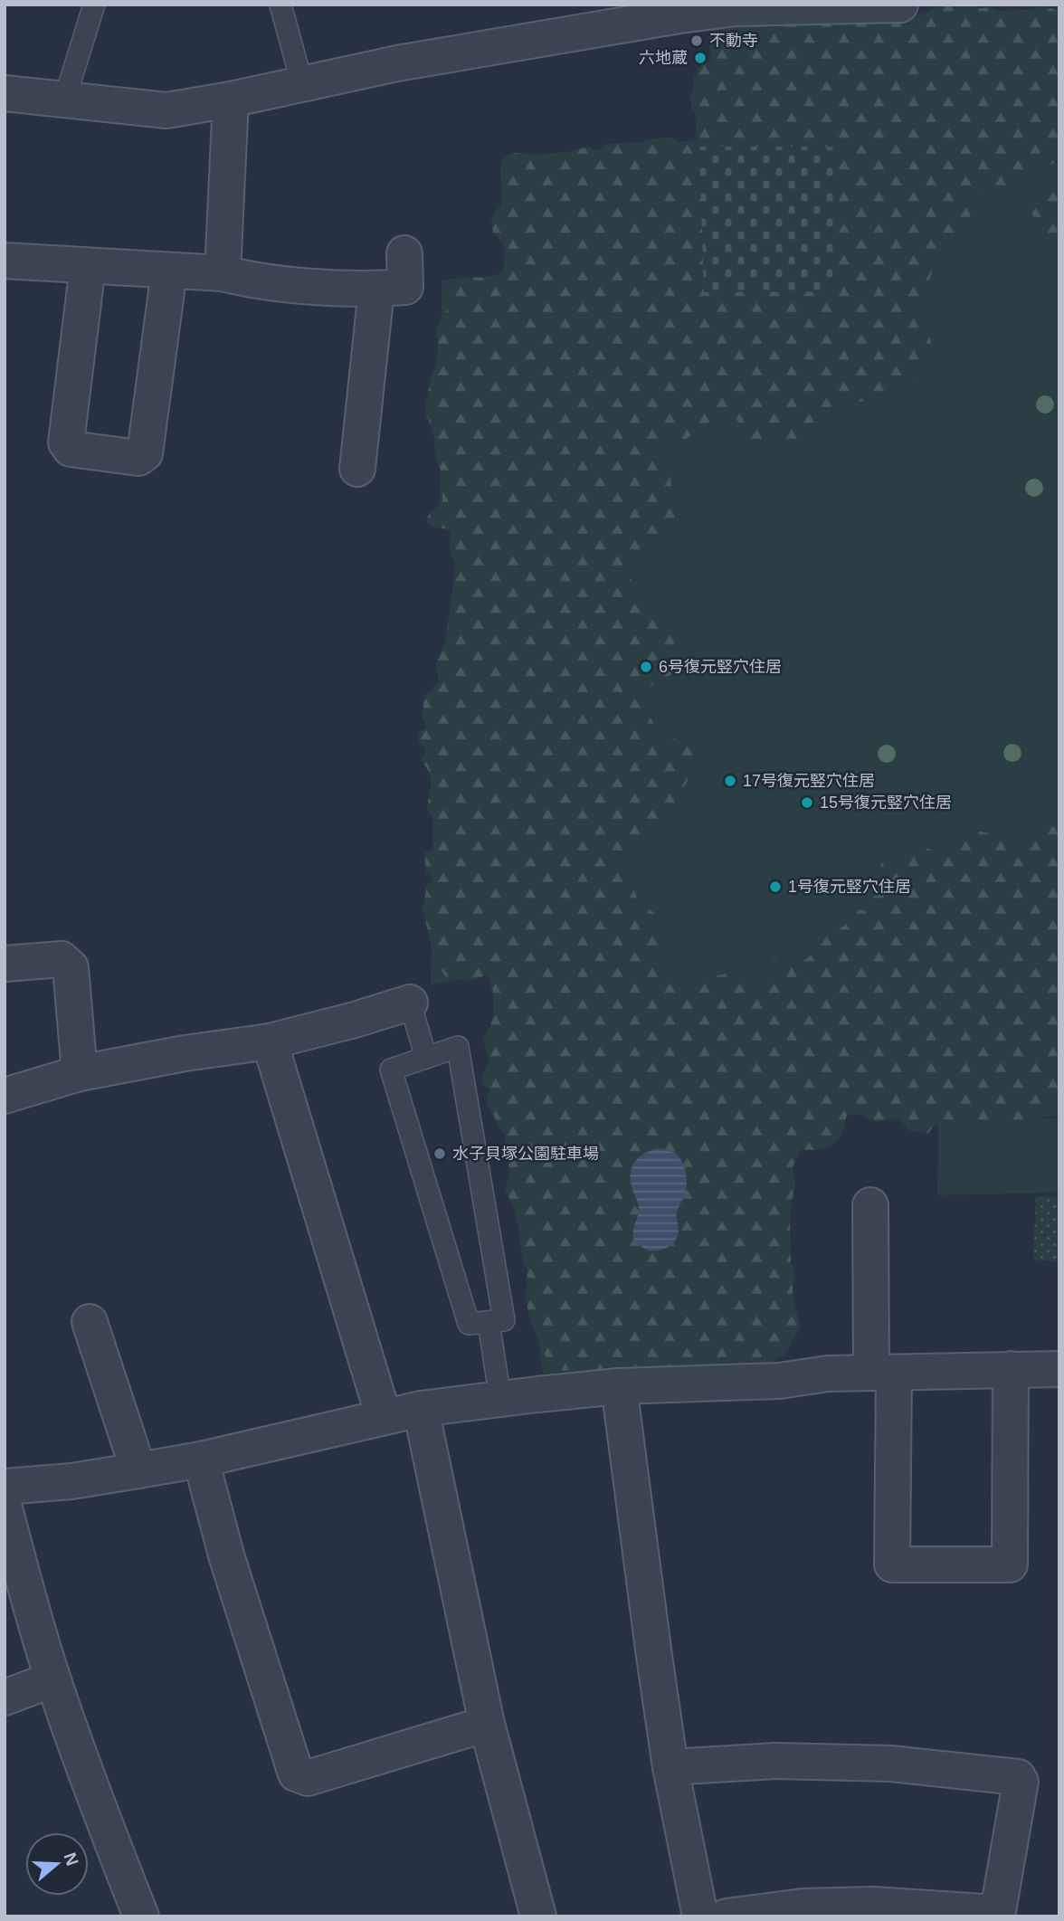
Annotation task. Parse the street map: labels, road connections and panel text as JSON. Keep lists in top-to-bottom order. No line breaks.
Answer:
{"places":["不動寺","六地蔵","6号復元竪穴住居","17号復元竪穴住居","15号復元竪穴住居","1号復元竪穴住居","水子貝塚公園駐車場"],"north":"right"}
